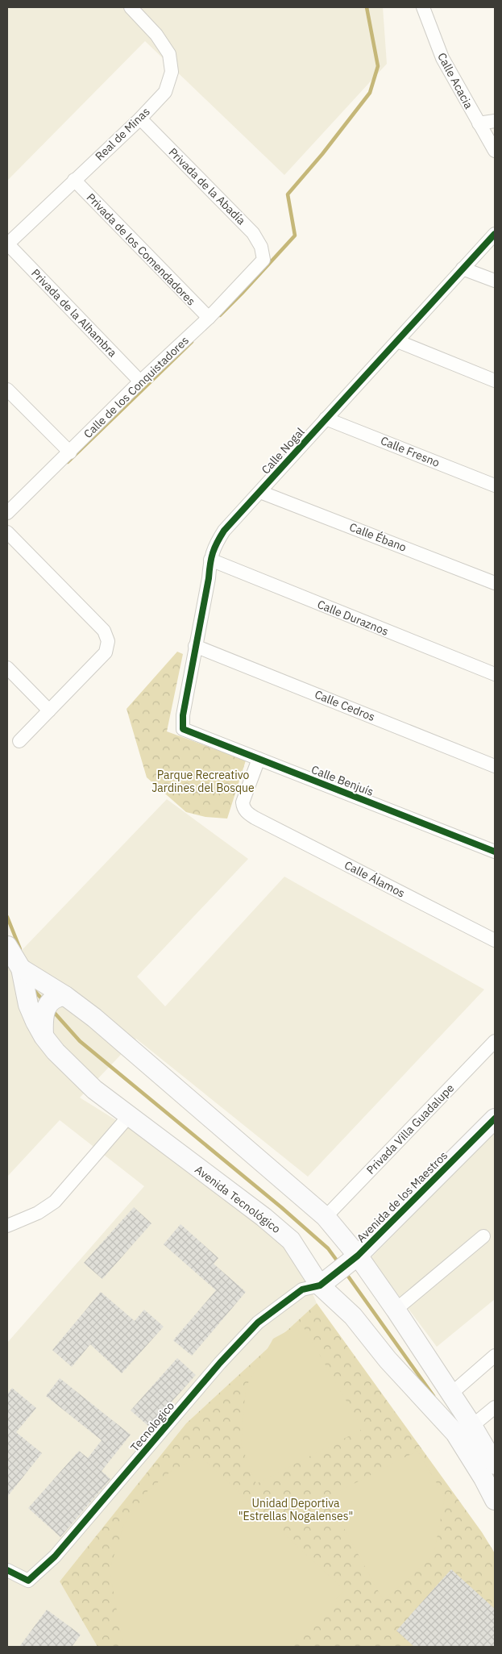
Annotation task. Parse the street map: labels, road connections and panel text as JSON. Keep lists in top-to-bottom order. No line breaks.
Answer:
{"streets":{"main road":["Avenida de los Maestros","Avenida Tecnológico"],"street":["Calle Acacia","Real de Minas","Privada de la Abadía","Privada de los Comendadores","Privada de la Alhambra","Calle de los Conquistadores","Calle Nogal","Calle Fresno","Calle Ébano","Calle Duraznos","Calle Cedros","Calle Benjuís","Calle Álamos","Privada Villa Guadalupe","Tecnologico"]},"crossings":[["Real de Minas","Privada de la Abadía"],["Real de Minas","Privada de los Comendadores"],["Real de Minas","Privada de la Alhambra"],["Privada de la Abadía","Calle de los Conquistadores"],["Privada de los Comendadores","Calle de los Conquistadores"],["Privada de la Alhambra","Calle de los Conquistadores"],["Calle Nogal","Calle Fresno"],["Calle Nogal","Calle Ébano"],["Calle Nogal","Calle Duraznos"],["Calle Nogal","Calle Cedros"],["Calle Nogal","Calle Benjuís"],["Calle Benjuís","Calle Álamos"],["Privada Villa Guadalupe","Avenida Tecnológico"],["Avenida de los Maestros","Avenida Tecnológico"],["Avenida de los Maestros","Tecnologico"],["Avenida Tecnológico","Tecnologico"]],"parks":["Parque Recreativo Jardines del Bosque","Unidad Deportiva \"Estrellas Nogalenses\""]}
